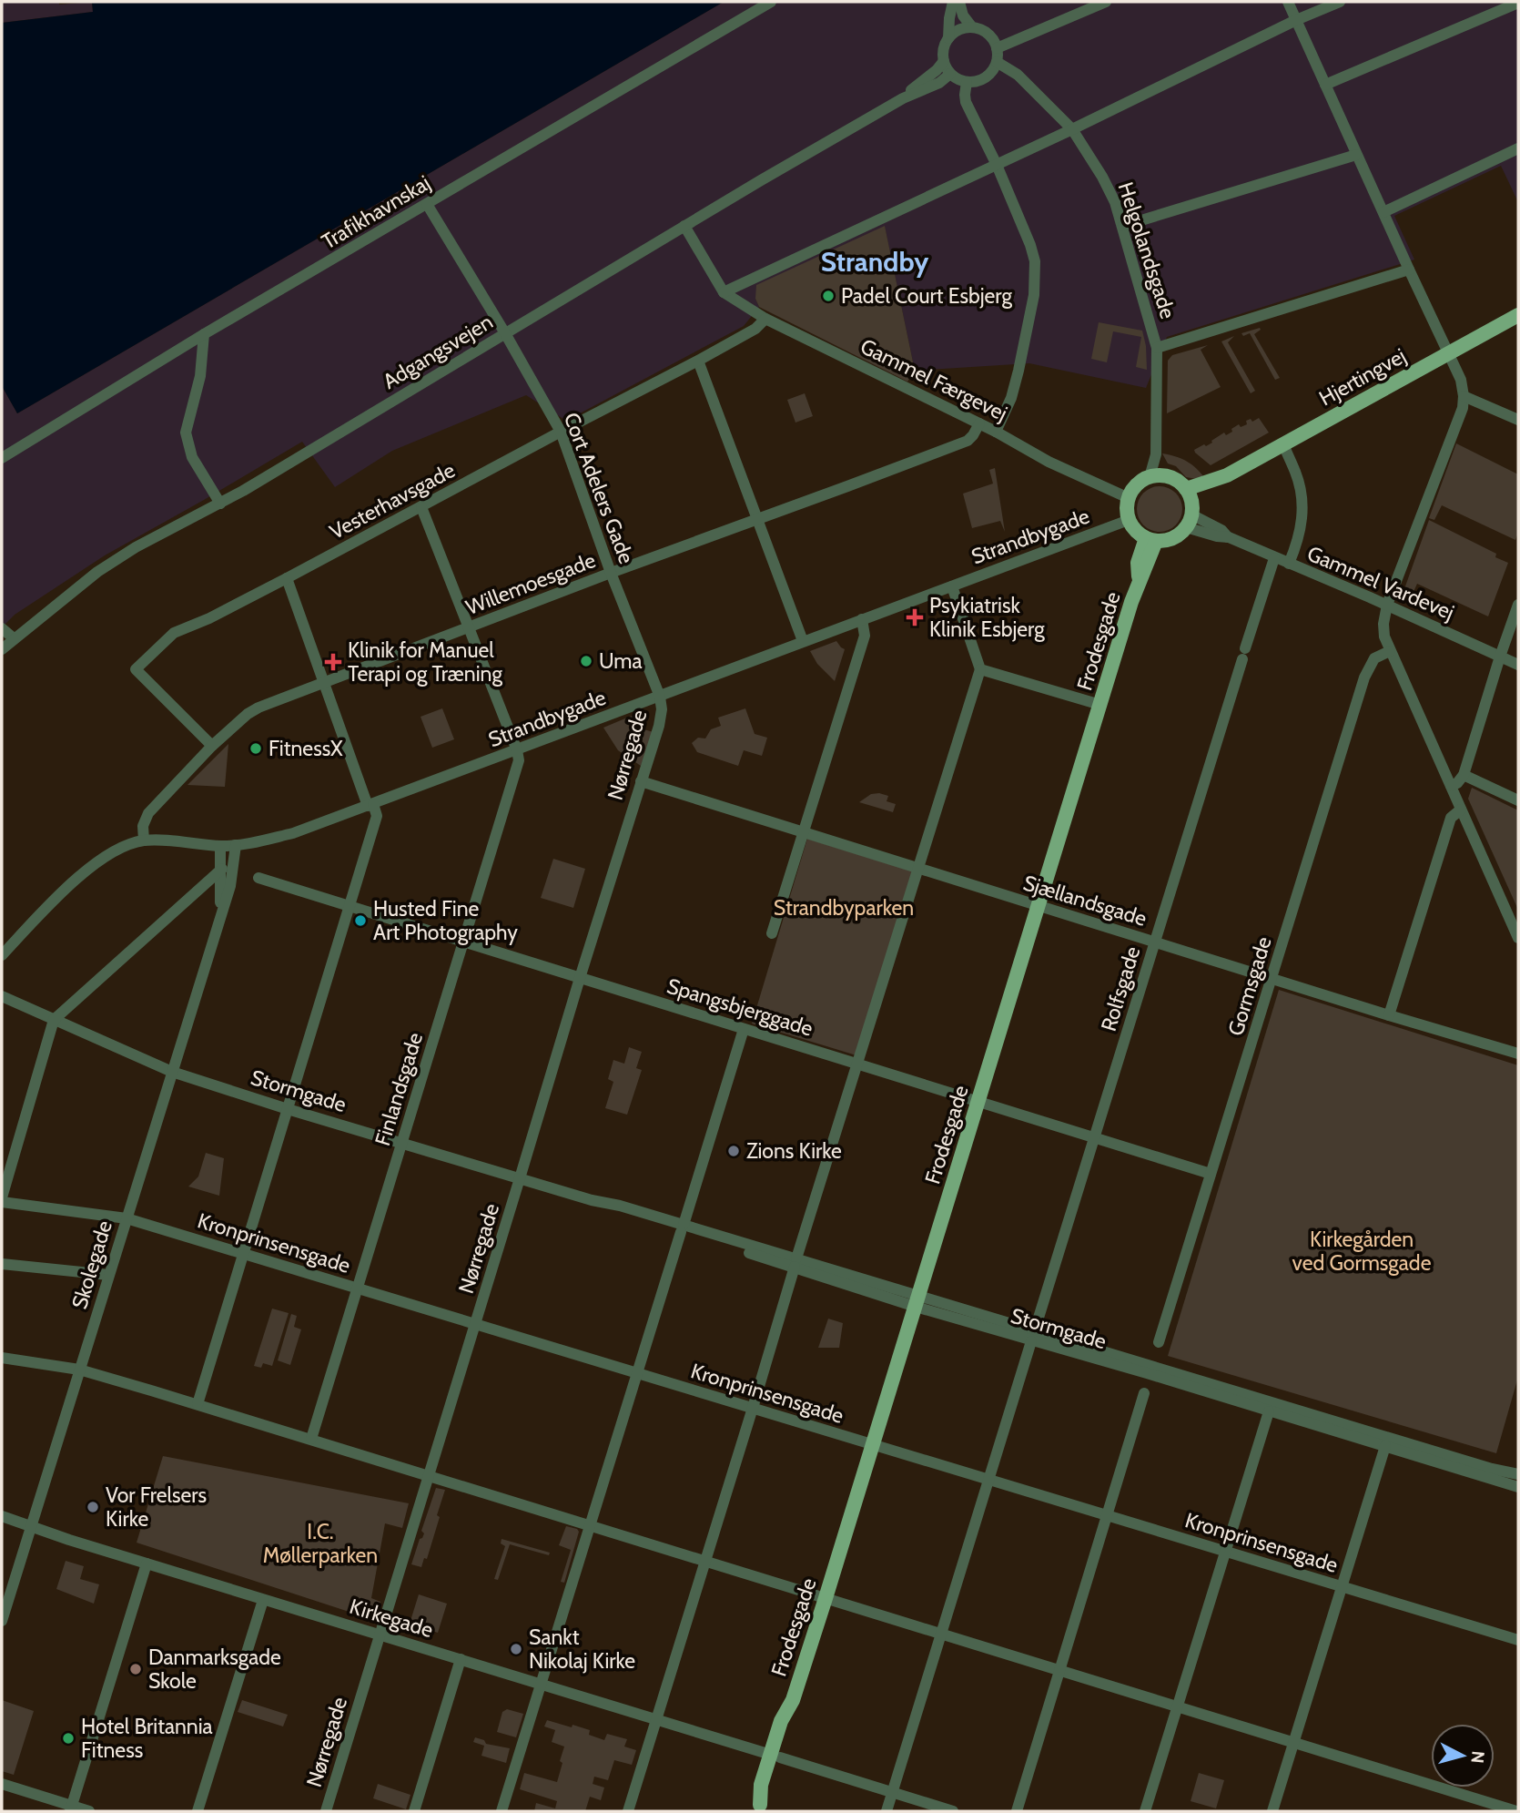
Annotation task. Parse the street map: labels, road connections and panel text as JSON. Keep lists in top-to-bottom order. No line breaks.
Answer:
{"streets":{"main road":["Hjertingvej","Frodesgade"],"street":["Trafikhavnskaj","Helgolandsgade","Adgangsvejen","Gammel Færgevej","Cort Adelers Gade","Vesterhavsgade","Strandbygade","Gammel Vardevej","Willemoesgade","Nørregade","Sjællandsgade","Gormsgade","Rolfsgade","Spangsbjerggade","Finlandsgade","Stormgade","Kronprinsensgade","Skolegade","Kirkegade"]},"crossings":[["Trafikhavnskaj","Cort Adelers Gade"],["Helgolandsgade","Adgangsvejen"],["Helgolandsgade","Hjertingvej"],["Helgolandsgade","Gammel Færgevej"],["Helgolandsgade","Strandbygade"],["Helgolandsgade","Gammel Vardevej"],["Helgolandsgade","Frodesgade"],["Adgangsvejen","Cort Adelers Gade"],["Hjertingvej","Gammel Færgevej"],["Hjertingvej","Strandbygade"],["Hjertingvej","Gammel Vardevej"],["Hjertingvej","Frodesgade"],["Gammel Færgevej","Vesterhavsgade"],["Gammel Færgevej","Strandbygade"],["Gammel Færgevej","Gammel Vardevej"],["Gammel Færgevej","Willemoesgade"],["Gammel Færgevej","Frodesgade"],["Cort Adelers Gade","Vesterhavsgade"],["Cort Adelers Gade","Strandbygade"],["Cort Adelers Gade","Willemoesgade"],["Cort Adelers Gade","Nørregade"],["Vesterhavsgade","Willemoesgade"],["Strandbygade","Gammel Vardevej"],["Strandbygade","Willemoesgade"],["Strandbygade","Frodesgade"],["Strandbygade","Nørregade"],["Strandbygade","Finlandsgade"],["Strandbygade","Skolegade"],["Gammel Vardevej","Frodesgade"],["Gammel Vardevej","Rolfsgade"],["Frodesgade","Sjællandsgade"],["Frodesgade","Spangsbjerggade"],["Frodesgade","Stormgade"],["Frodesgade","Kronprinsensgade"],["Frodesgade","Kirkegade"],["Nørregade","Sjællandsgade"],["Nørregade","Spangsbjerggade"],["Nørregade","Stormgade"],["Nørregade","Kronprinsensgade"],["Nørregade","Kirkegade"],["Sjællandsgade","Gormsgade"],["Sjællandsgade","Rolfsgade"],["Gormsgade","Spangsbjerggade"],["Rolfsgade","Spangsbjerggade"],["Rolfsgade","Stormgade"],["Spangsbjerggade","Finlandsgade"],["Finlandsgade","Stormgade"],["Finlandsgade","Kronprinsensgade"],["Stormgade","Skolegade"],["Kronprinsensgade","Skolegade"],["Skolegade","Kirkegade"]],"districts":["Strandby"],"parks":["Strandbyparken","Kirkegården ved Gormsgade","I.C. Møllerparken"],"places":{"other":["Padel Court Esbjerg","Uma","FitnessX","Husted Fine Art Photography","Zions Kirke","Vor Frelsers Kirke","Sankt Nikolaj Kirke","Danmarksgade Skole","Hotel Britannia Fitness"],"health":["Psykiatrisk Klinik Esbjerg","Klinik for Manuel Terapi og Træning"]},"north":"right"}
